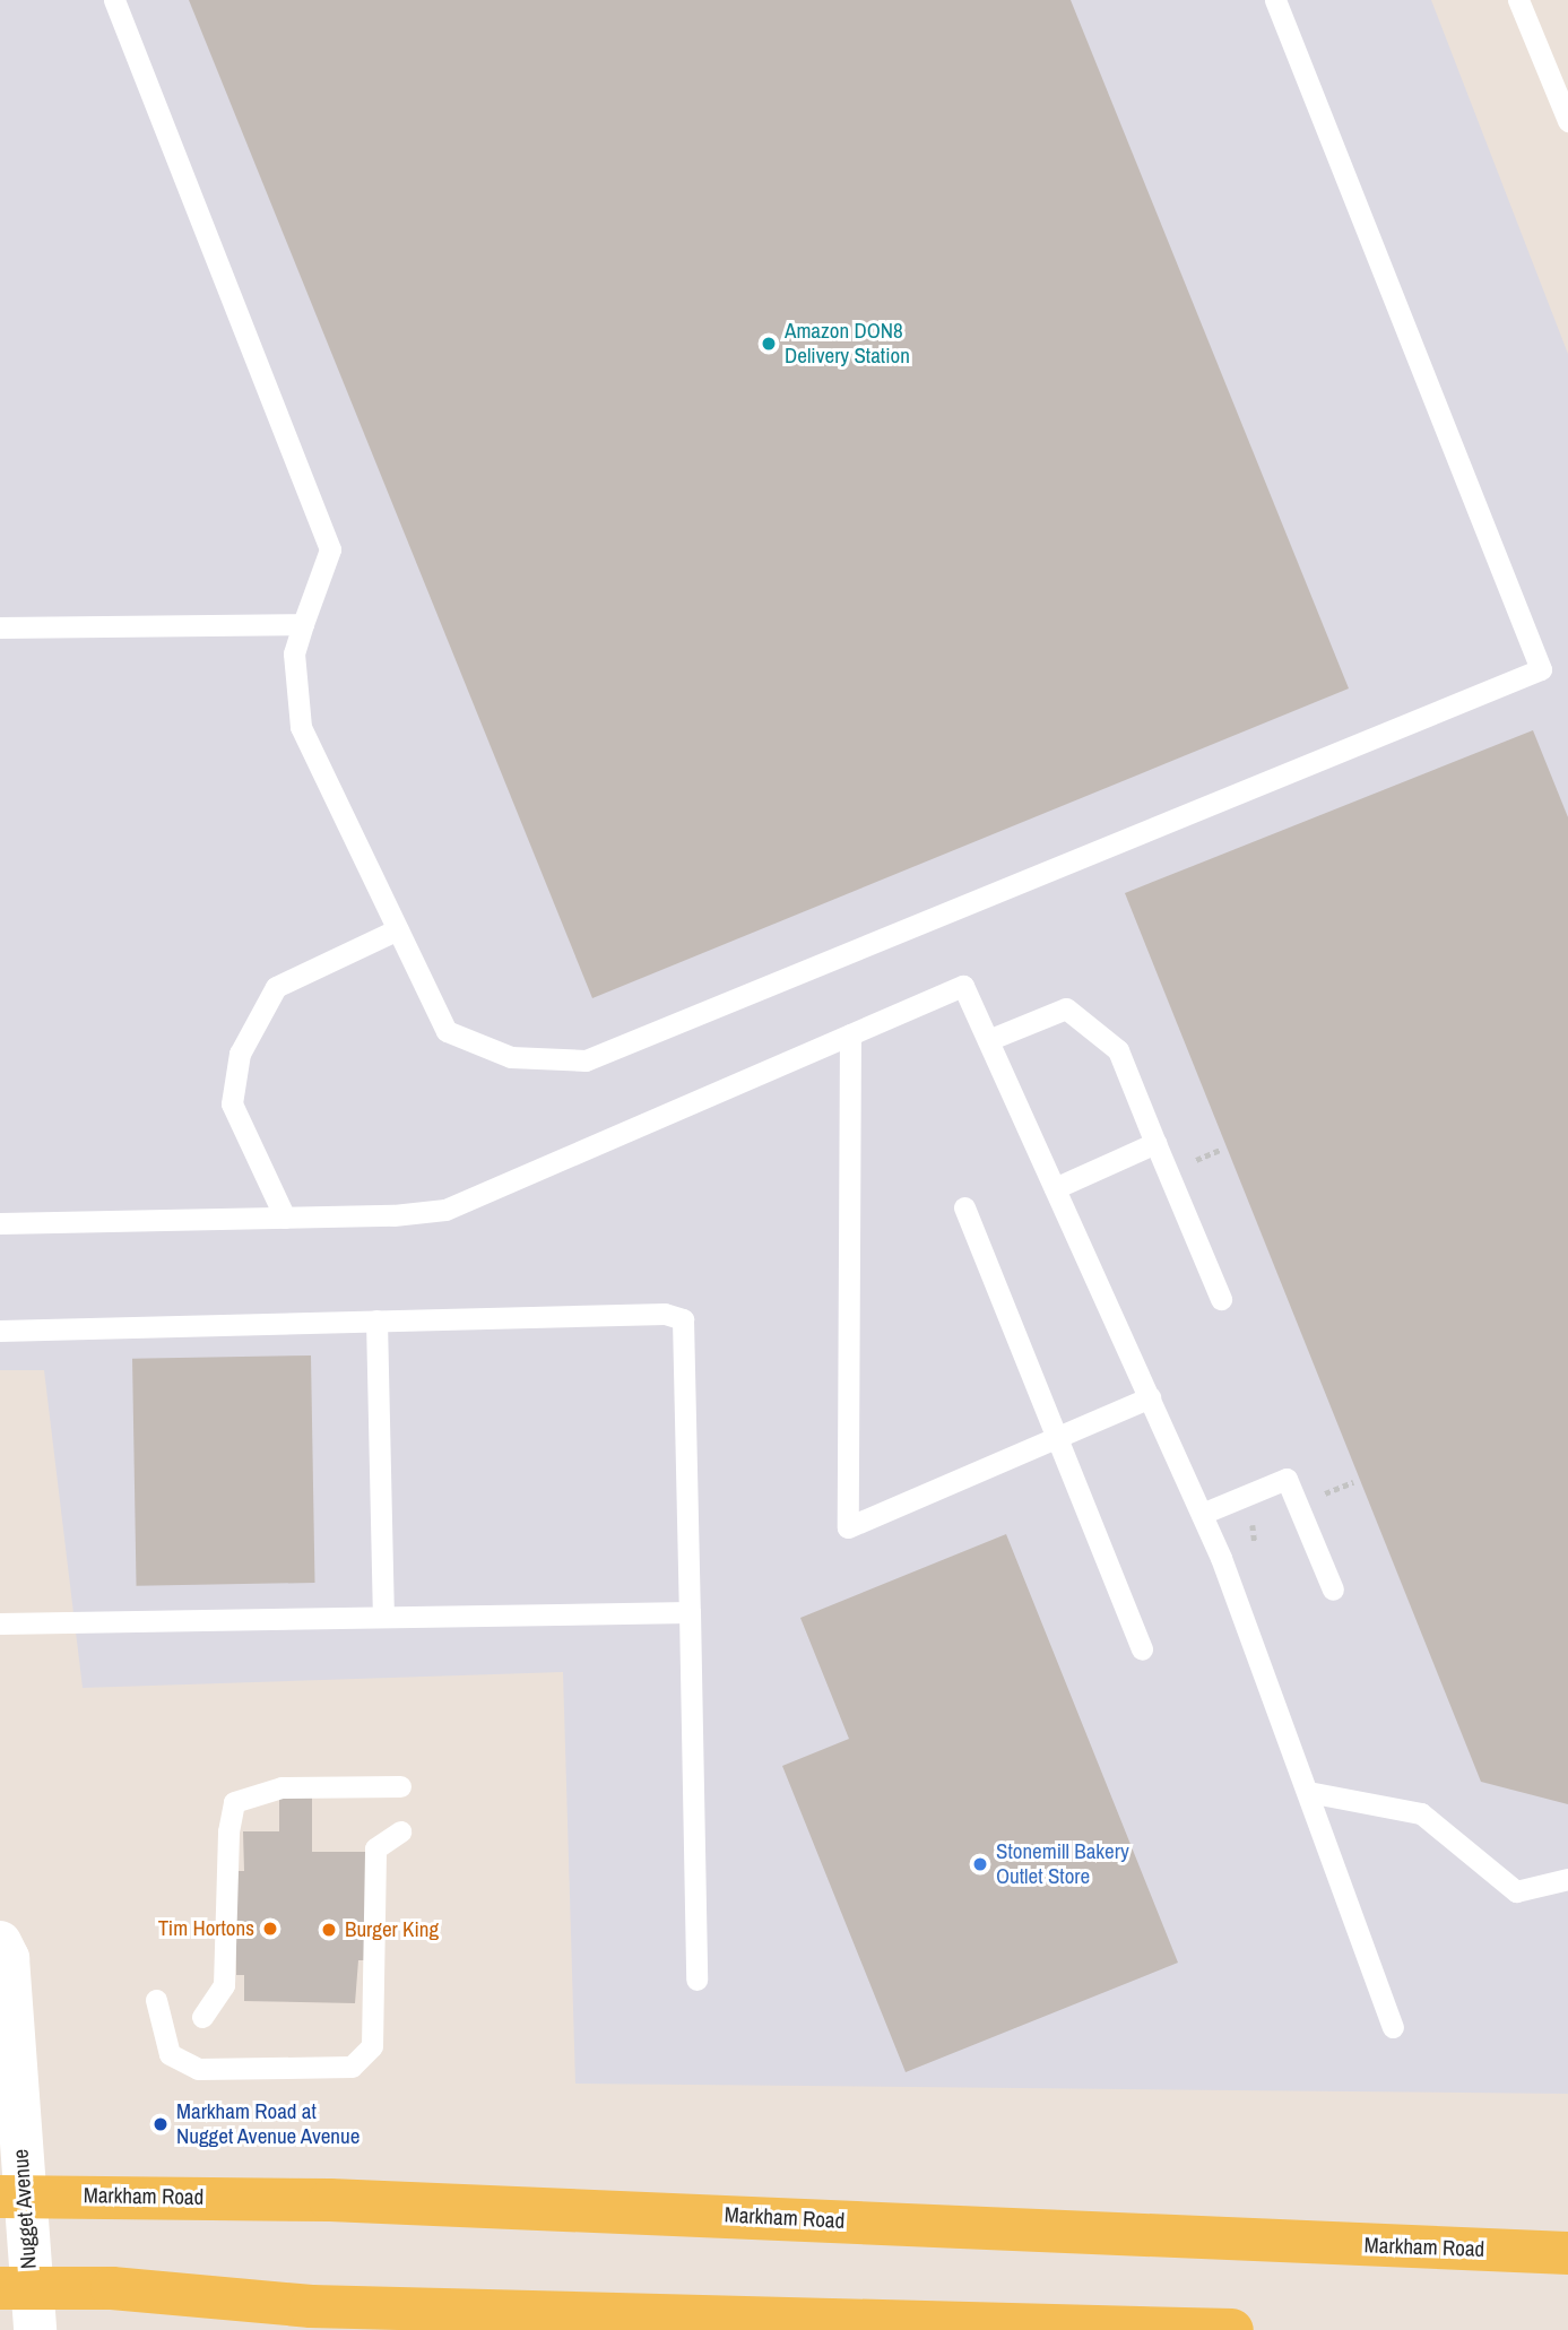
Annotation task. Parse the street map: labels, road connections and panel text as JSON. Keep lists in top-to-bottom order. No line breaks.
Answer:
{"streets":{"main road":["Markham Road"],"street":["Nugget Avenue"]},"crossings":[["Markham Road","Nugget Avenue"]],"places":["Amazon DON8 Delivery Station","Stonemill Bakery Outlet Store","Tim Hortons","Burger King","Markham Road at Nugget Avenue Avenue"]}
